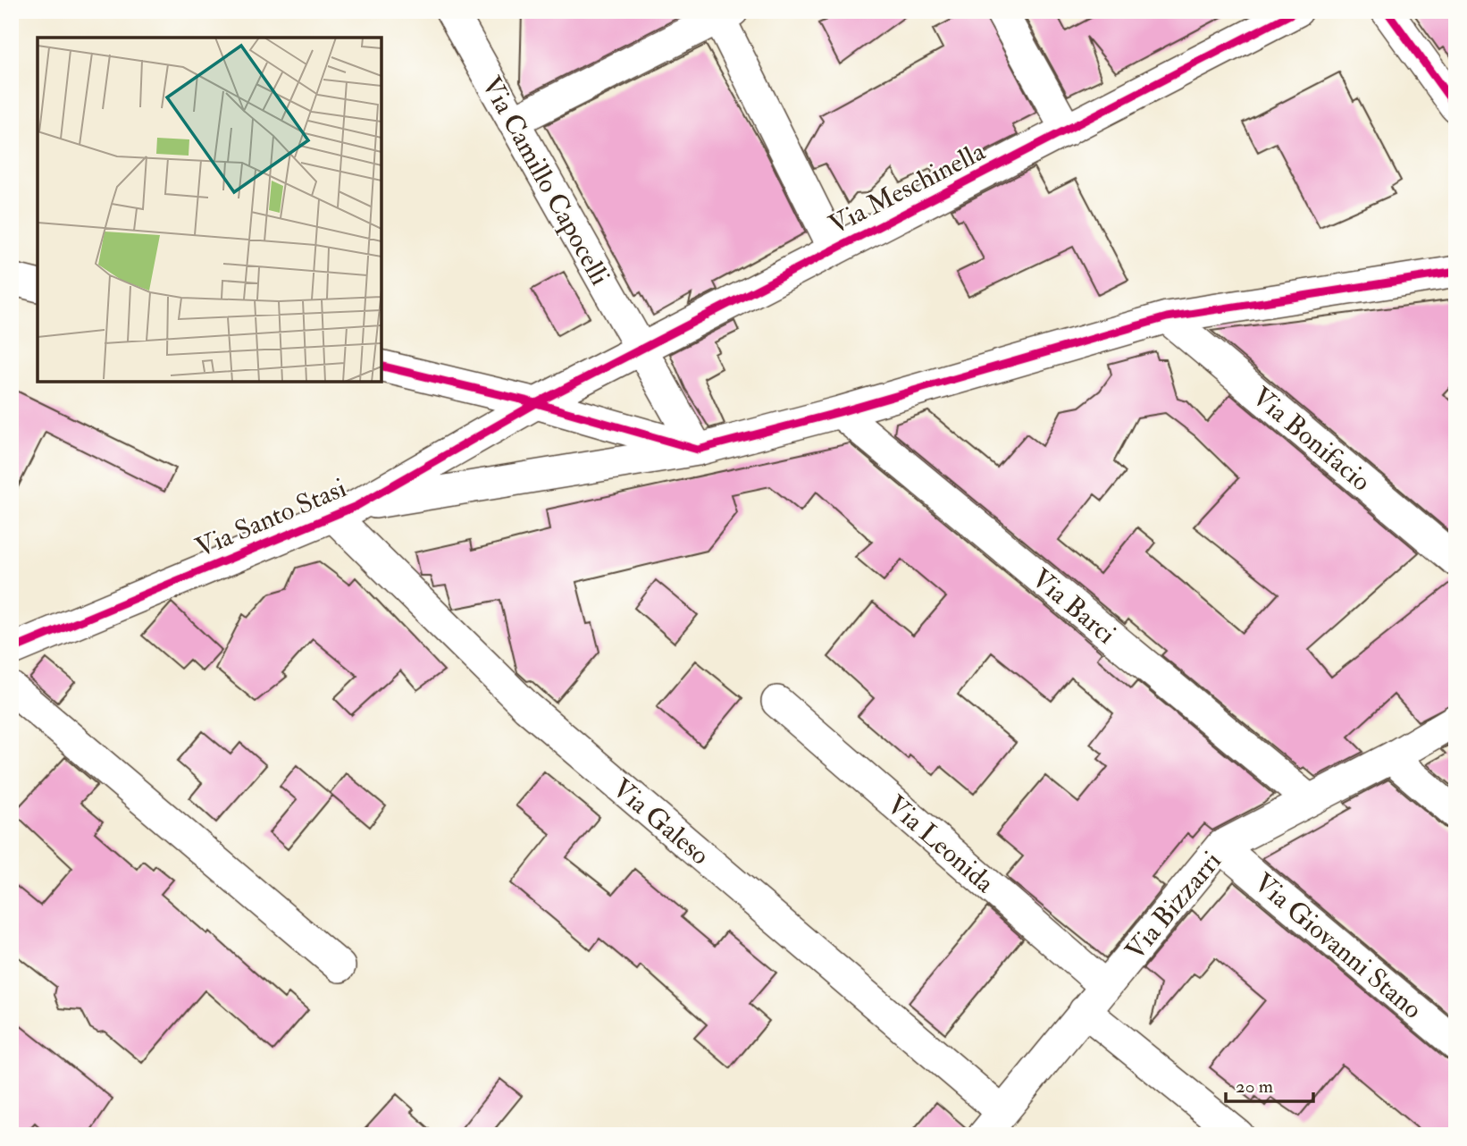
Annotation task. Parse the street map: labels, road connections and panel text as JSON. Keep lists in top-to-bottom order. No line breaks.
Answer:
{"streets":{"street":["Via Camillo Capocelli","Via Meschinella","Via Bonifacio","Via Santo Stasi","Via Barci","Via Galeso","Via Leonida","Via Bizzarri","Via Giovanni Stano"]},"crossings":[["Via Camillo Capocelli","Via Meschinella"],["Via Camillo Capocelli","Via Santo Stasi"],["Via Meschinella","Via Santo Stasi"],["Via Bonifacio","Via Santo Stasi"],["Via Santo Stasi","Via Barci"],["Via Santo Stasi","Via Galeso"],["Via Barci","Via Bizzarri"],["Via Galeso","Via Bizzarri"],["Via Leonida","Via Bizzarri"],["Via Bizzarri","Via Giovanni Stano"]],"scale_bar":"20 m"}
